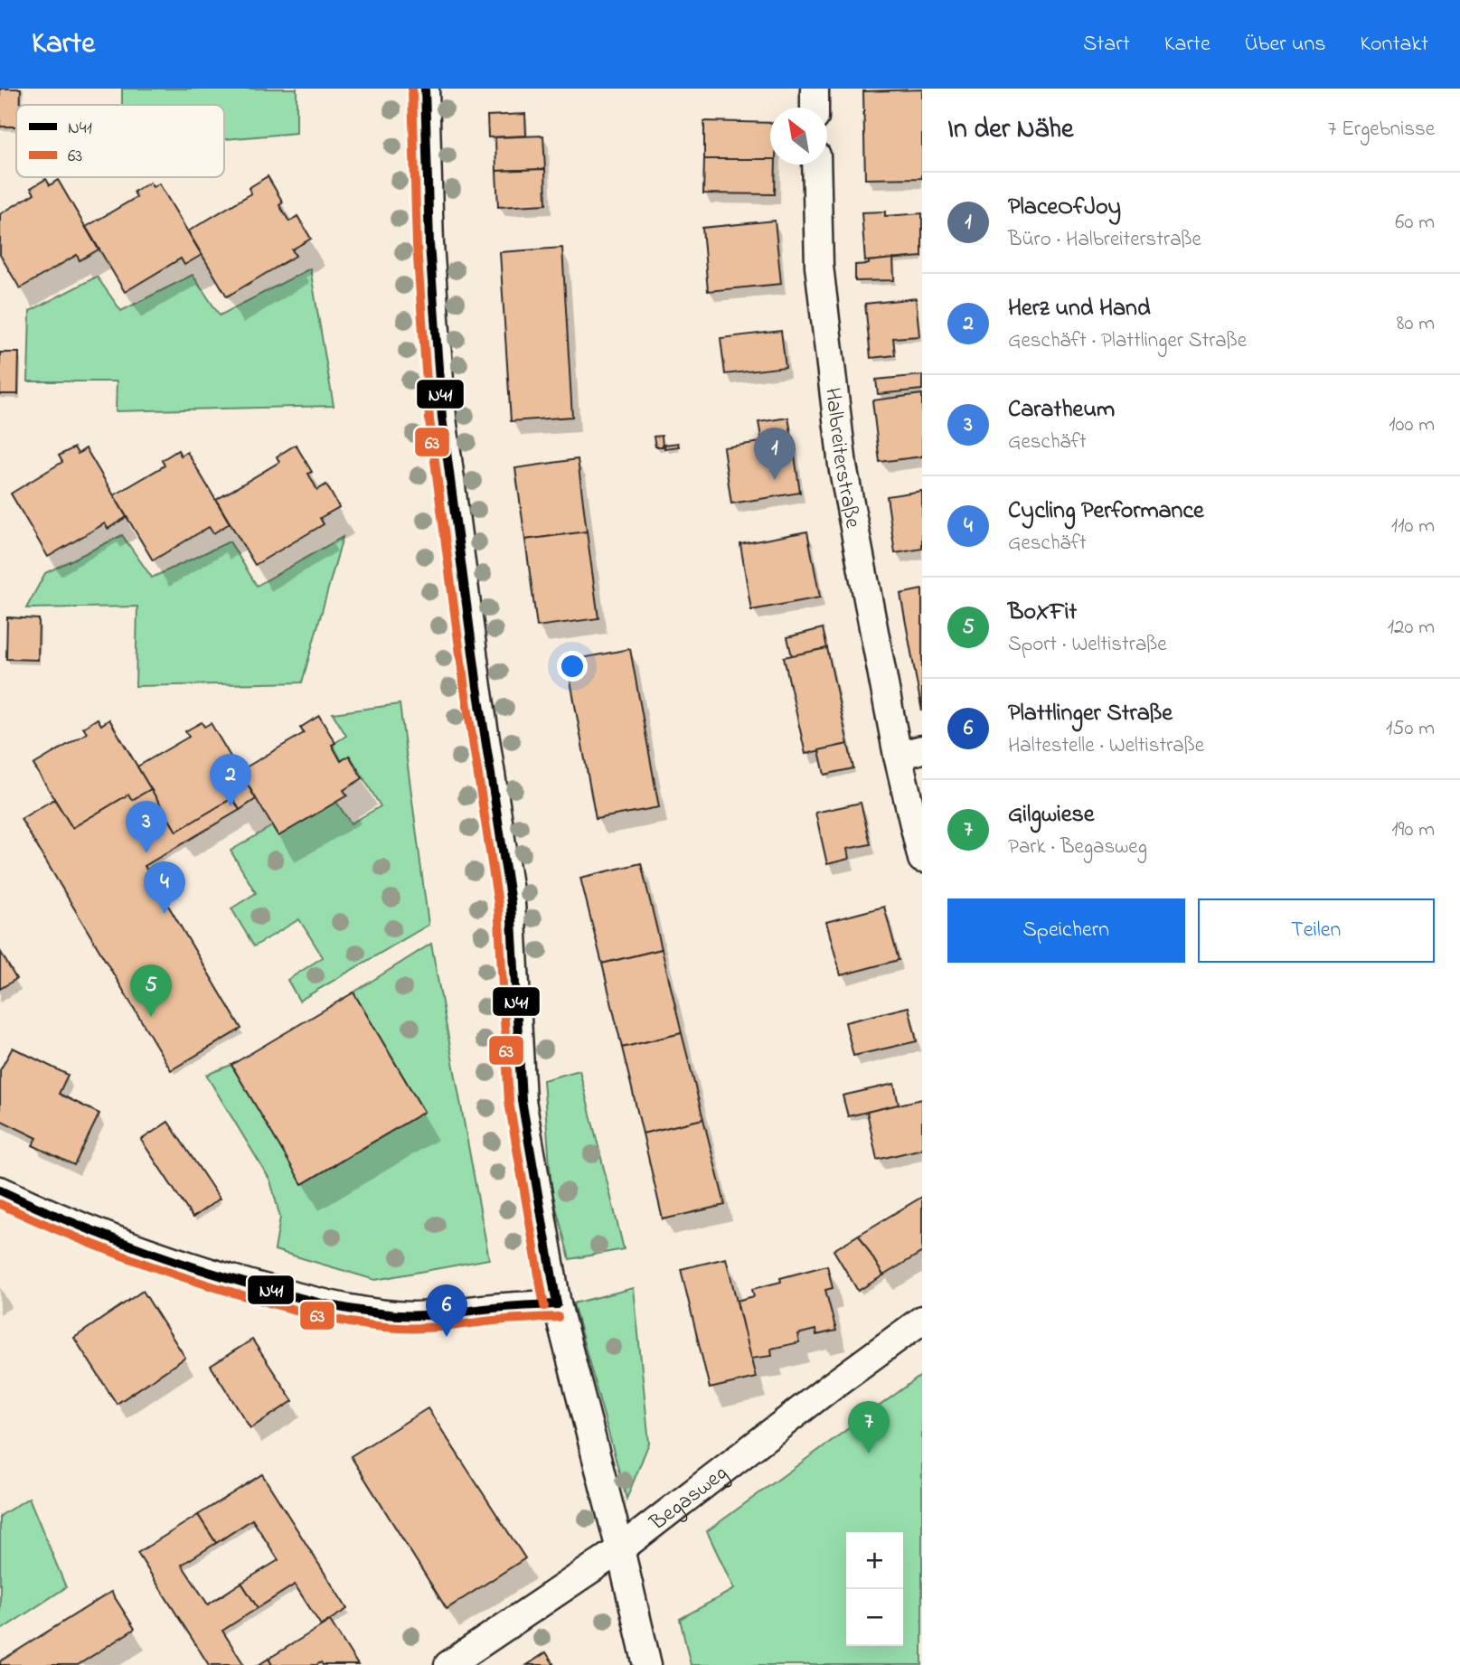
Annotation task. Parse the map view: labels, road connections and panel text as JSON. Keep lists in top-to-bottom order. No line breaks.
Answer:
{"streets":{"street":["Halbreiterstraße","Begasweg"]},"lines":["transit line N41","transit line 63"],"legend":["N41","63"],"north":"top left","page":{"header":"Karte","nav":["Start","Karte","Über uns","Kontakt"],"heading":["In der Nähe","7 Ergebnisse"],"list":[{"mark":"1","name":"PlaceOfJoy","note":"Büro · Halbreiterstraße","value":"60 m"},{"mark":"2","name":"Herz und Hand","note":"Geschäft · Plattlinger Straße","value":"80 m"},{"mark":"3","name":"Caratheum","note":"Geschäft","value":"100 m"},{"mark":"4","name":"Cycling Performance","note":"Geschäft","value":"110 m"},{"mark":"5","name":"BoXFit","note":"Sport · Weltistraße","value":"120 m"},{"mark":"6","name":"Plattlinger Straße","note":"Haltestelle · Weltistraße","value":"150 m"},{"mark":"7","name":"Gilgwiese","note":"Park · Begasweg","value":"190 m"}],"pins":["1","2","3","4","5","6","7"],"buttons":["Speichern","Teilen"],"map_buttons":["+","−"]}}
